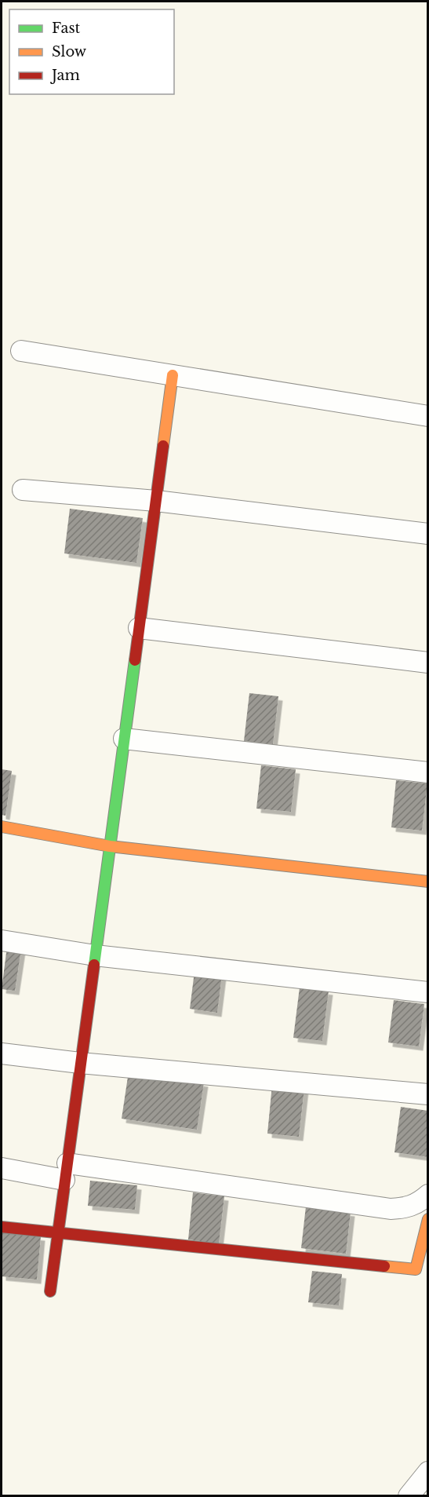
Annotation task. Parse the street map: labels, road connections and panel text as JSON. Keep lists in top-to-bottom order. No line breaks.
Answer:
{"legend":["Fast","Slow","Jam"]}
